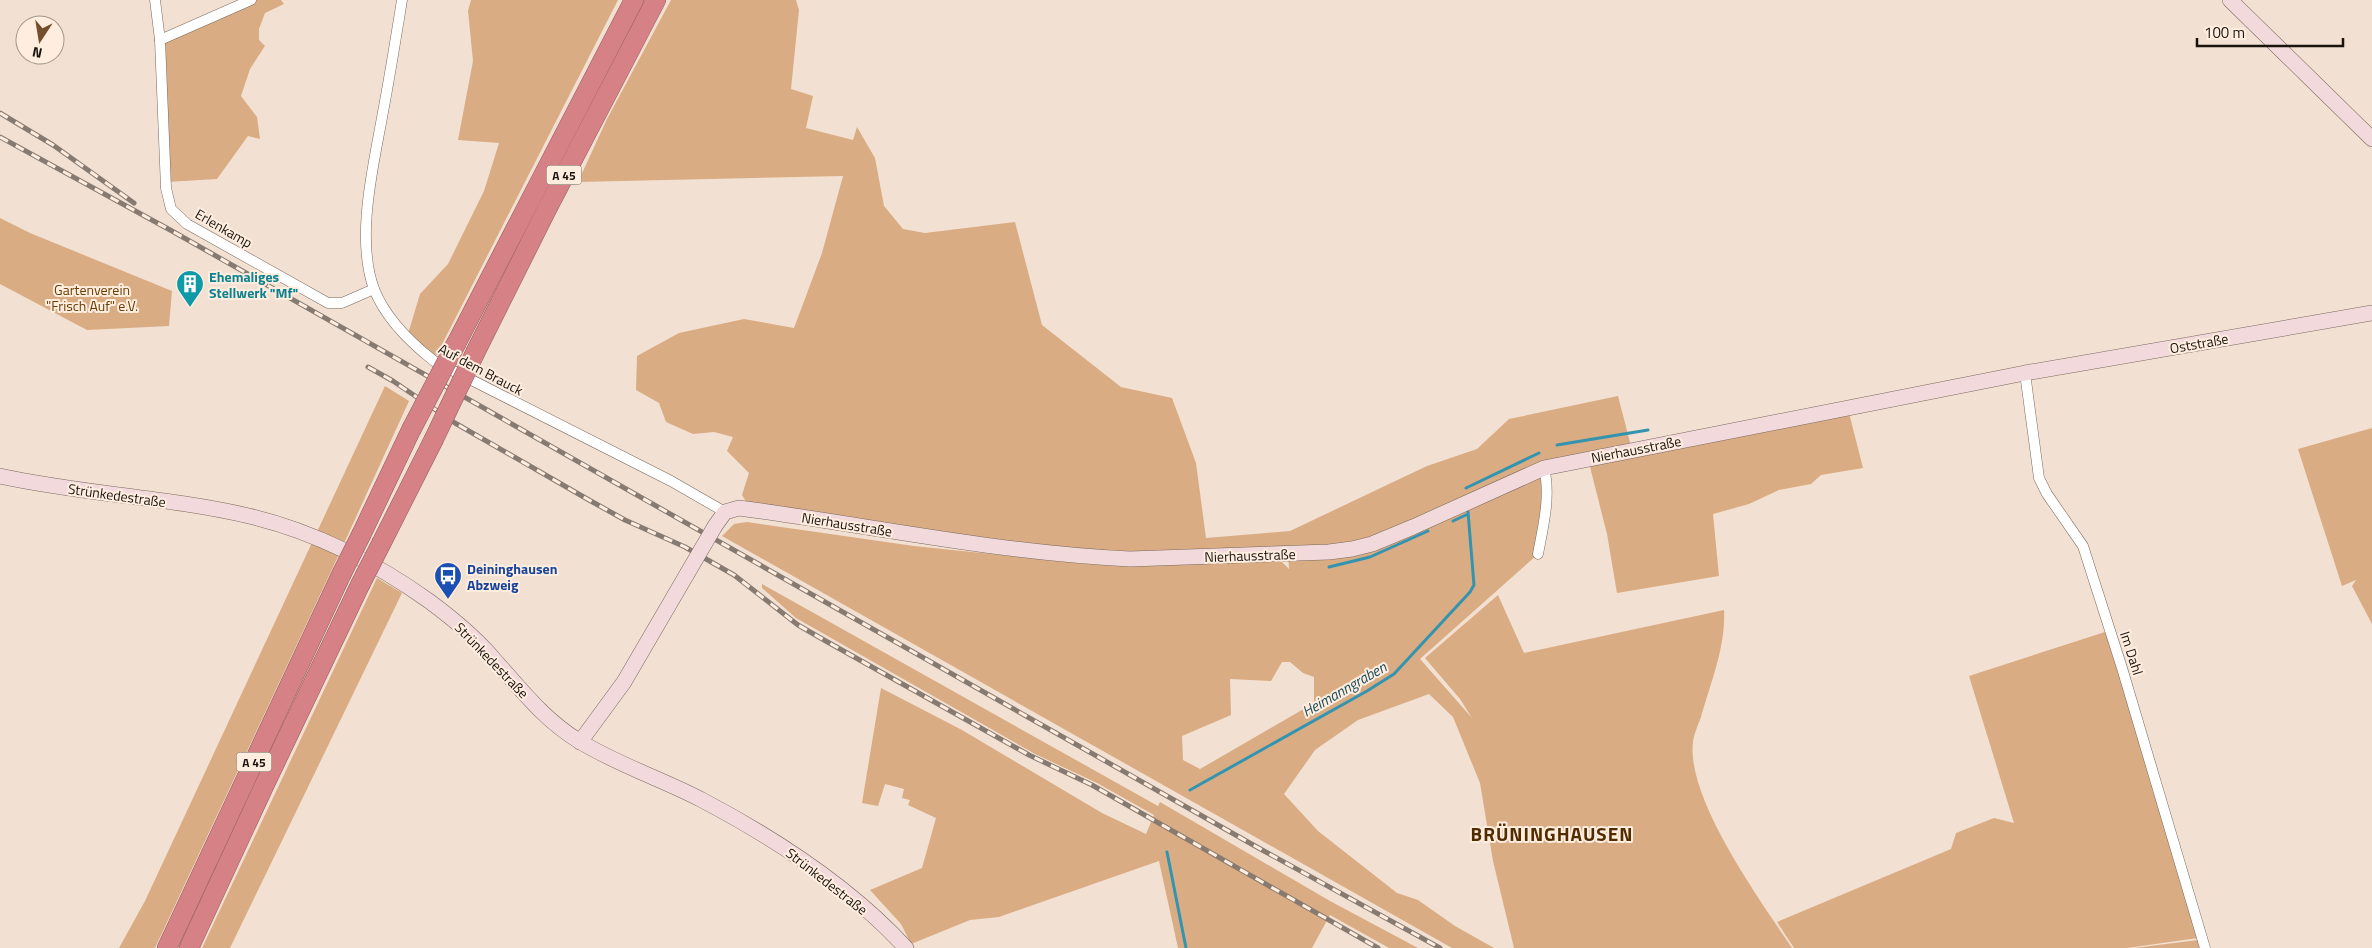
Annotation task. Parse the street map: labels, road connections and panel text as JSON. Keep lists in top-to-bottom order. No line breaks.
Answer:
{"streets":{"highway":["A 45"],"main road":["Oststraße","Nierhausstraße","Strünkedestraße"],"street":["Erlenkamp","Auf dem Brauck","Im Dahl"]},"crossings":[["Erlenkamp","Auf dem Brauck"],["Oststraße","Nierhausstraße"],["Oststraße","Im Dahl"],["Auf dem Brauck","Nierhausstraße"],["Nierhausstraße","Im Dahl"]],"districts":["BRÜNINGHAUSEN"],"water":["Heimanngraben"],"parks":["Gartenverein \"Frisch Auf\" e.V."],"places":{"building":["Ehemaliges Stellwerk \"Mf\""],"bus stop":["Deininghausen Abzweig"]},"scale_bar":"100 m","north":"bottom"}
